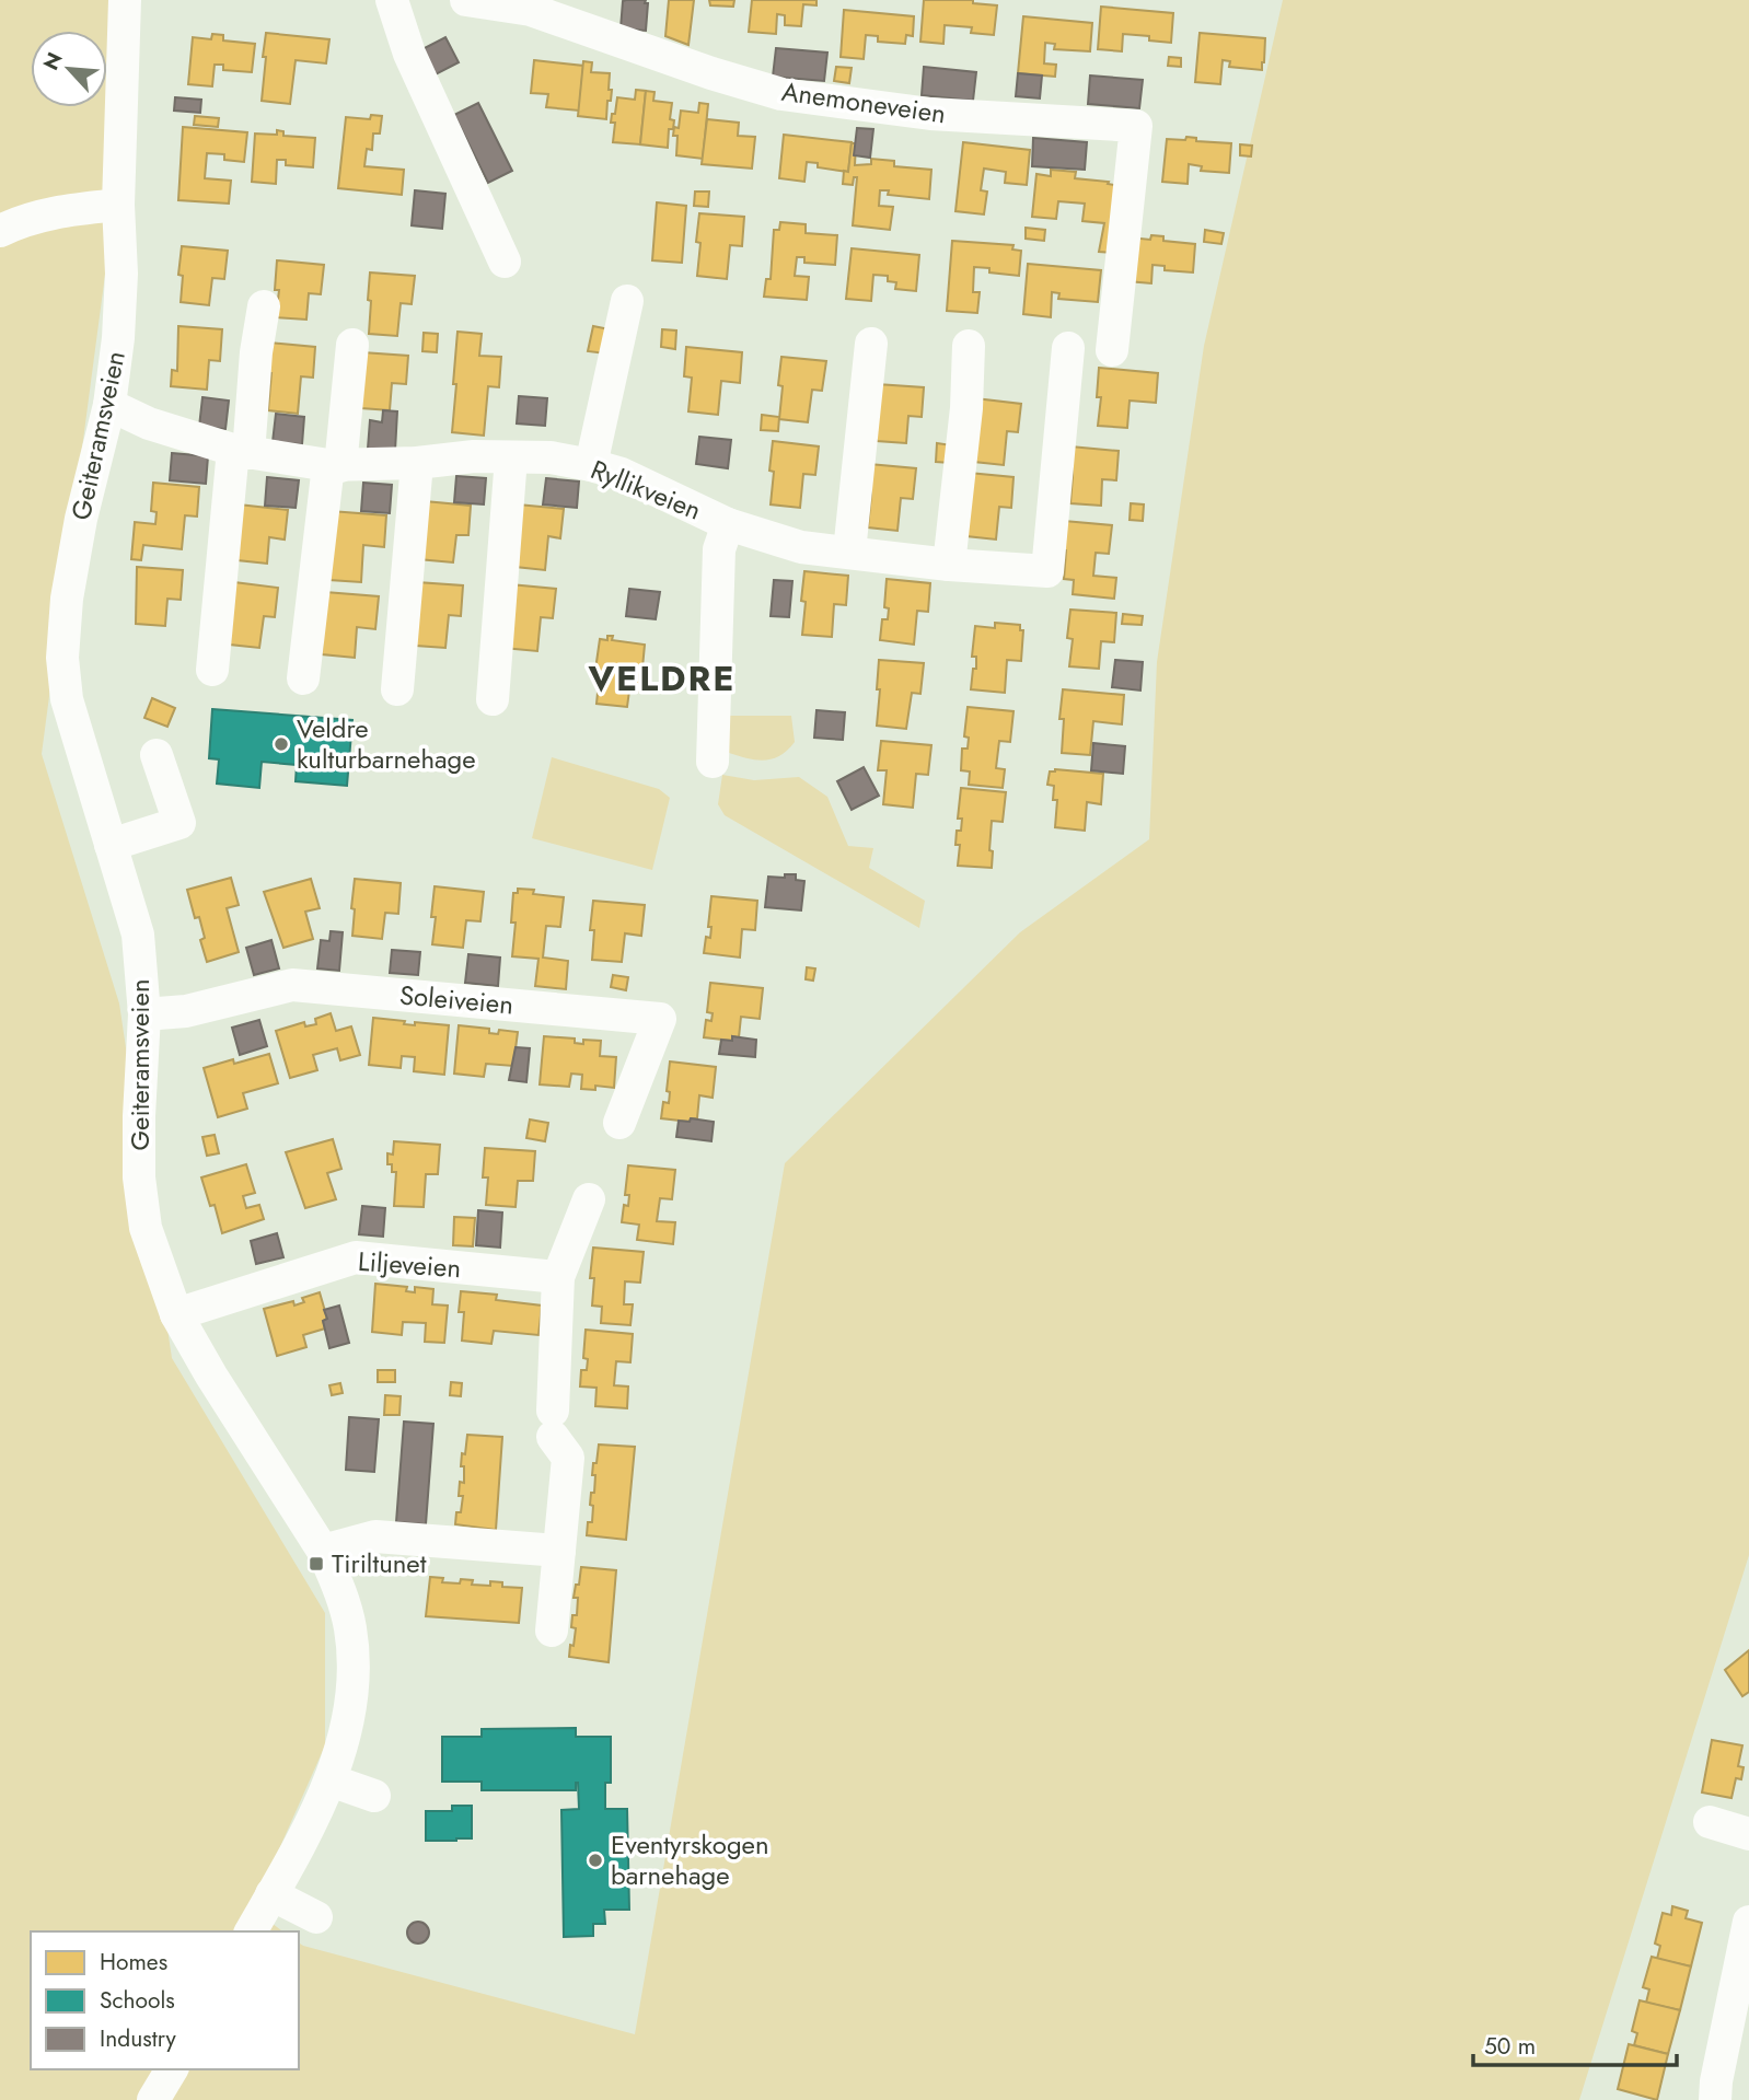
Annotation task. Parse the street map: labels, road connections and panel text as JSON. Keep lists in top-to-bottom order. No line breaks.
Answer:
{"streets":{"street":["Anemoneveien","Geiteramsveien","Ryllikveien","Soleiveien","Liljeveien"]},"crossings":[["Geiteramsveien","Ryllikveien"],["Geiteramsveien","Soleiveien"],["Geiteramsveien","Liljeveien"]],"districts":["VELDRE"],"places":{"other":["Veldre kulturbarnehage","Eventyrskogen barnehage"],"transit":["Tiriltunet"]},"legend":["Homes","Schools","Industry"],"scale_bar":"50 m","north":"top left"}
